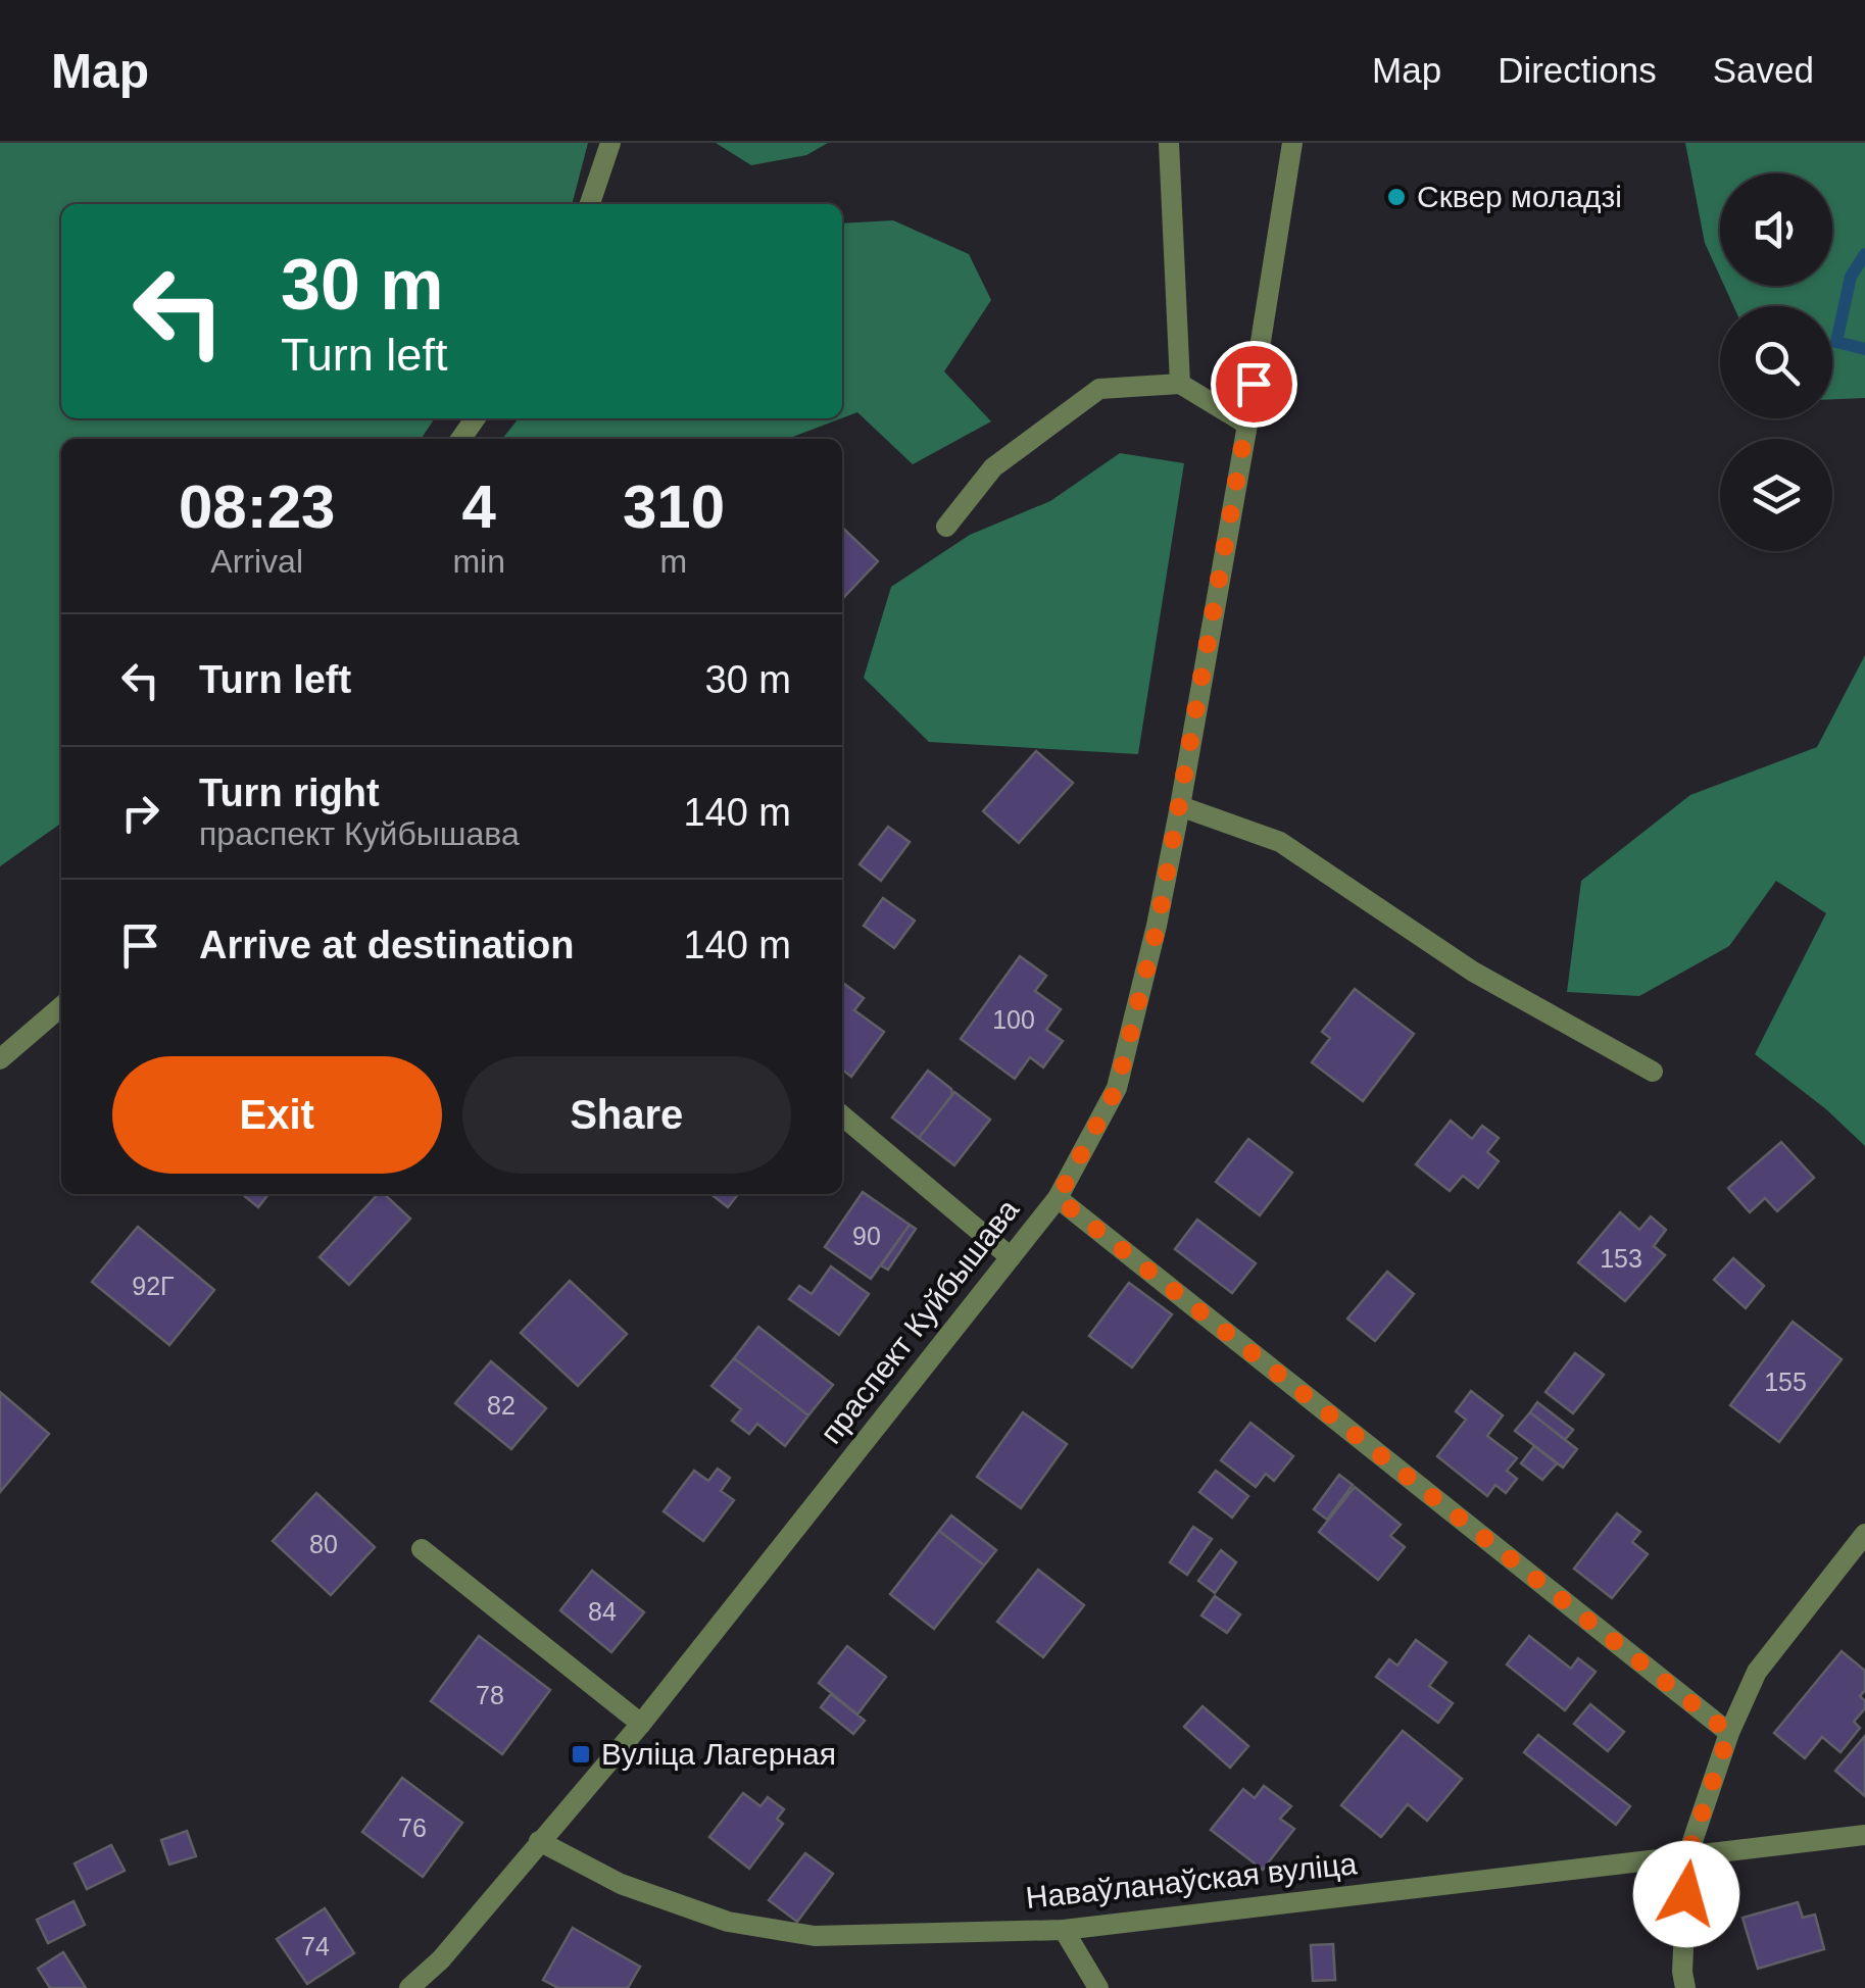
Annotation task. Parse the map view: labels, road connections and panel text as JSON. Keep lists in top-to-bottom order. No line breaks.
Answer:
{"streets":{"street":["праспект Куйбышава","Наваўланаўская вуліца"]},"crossings":[["праспект Куйбышава","Наваўланаўская вуліца"]],"places":{"other":["Сквер моладзі"],"transit":["Вуліца Лагерная"]},"house_numbers":["100","90","153","92Г","155","82","80","84","78","76","74"],"page":{"header":"Map","nav":["Map","Directions","Saved"],"turn":["30 m","Turn left"],"eta":["08:23","Arrival","4","min","310","m"],"list":[{"name":"Turn left","value":"30 m"},{"name":"Turn right","note":"праспект Куйбышава","value":"140 m"},{"name":"Arrive at destination","value":"140 m"}],"buttons":["Exit","Share"]}}
